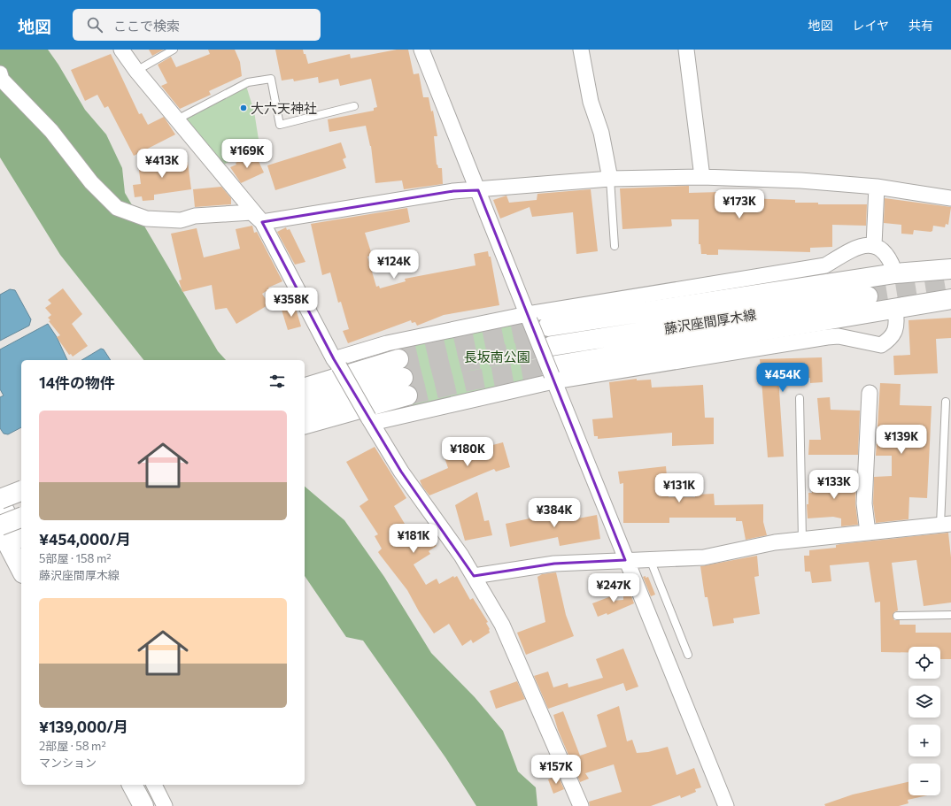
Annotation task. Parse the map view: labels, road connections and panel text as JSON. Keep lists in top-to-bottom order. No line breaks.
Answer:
{"streets":{"main road":["藤沢座間厚木線"]},"parks":["長坂南公園"],"places":["大六天神社"],"page":{"header":"地図","search":"ここで検索","nav":["地図","レイヤ","共有"],"price":["¥169K","¥413K","¥173K","¥124K","¥358K","¥454K","¥139K","¥180K","¥133K","¥131K","¥384K","¥181K","¥247K","¥157K"],"heading":"14件の物件","list":[{"name":"¥454,000/月","note":"5部屋 · 158 m² · 藤沢座間厚木線"},{"name":"¥139,000/月","note":"2部屋 · 58 m² · マンション"}],"map_buttons":["+","−"]}}
